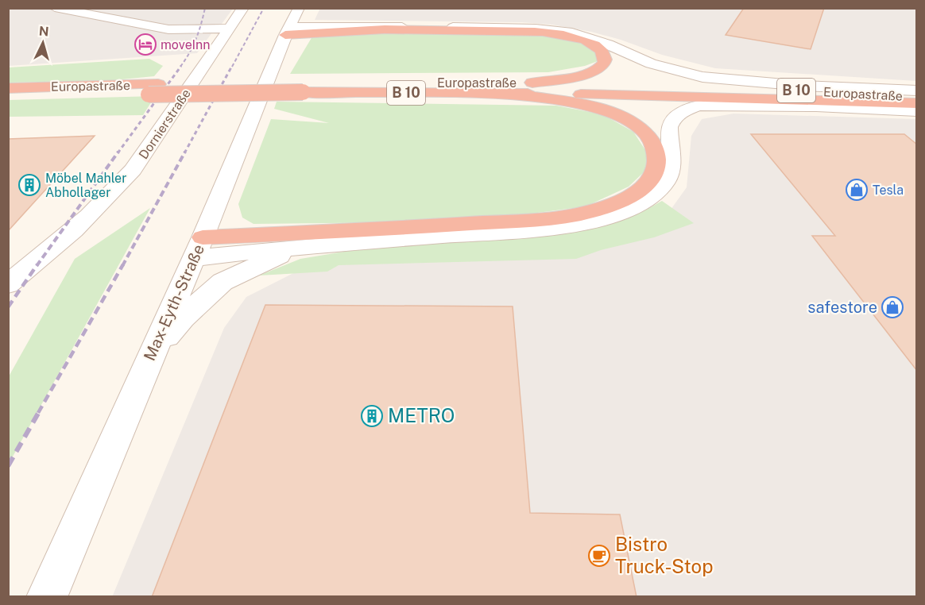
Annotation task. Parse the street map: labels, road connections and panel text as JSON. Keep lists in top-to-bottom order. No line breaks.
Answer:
{"streets":{"highway":["Europastraße","B 10"],"street":["Dornierstraße","Max-Eyth-Straße"]},"crossings":[["Europastraße","B 10"],["Europastraße","Max-Eyth-Straße"]],"places":{"hotel":["moveInn"],"building":["Möbel Mahler Abhollager","METRO"],"shop":["Tesla","safestore"],"cafe":["Bistro Truck-Stop"]},"north":"top"}
